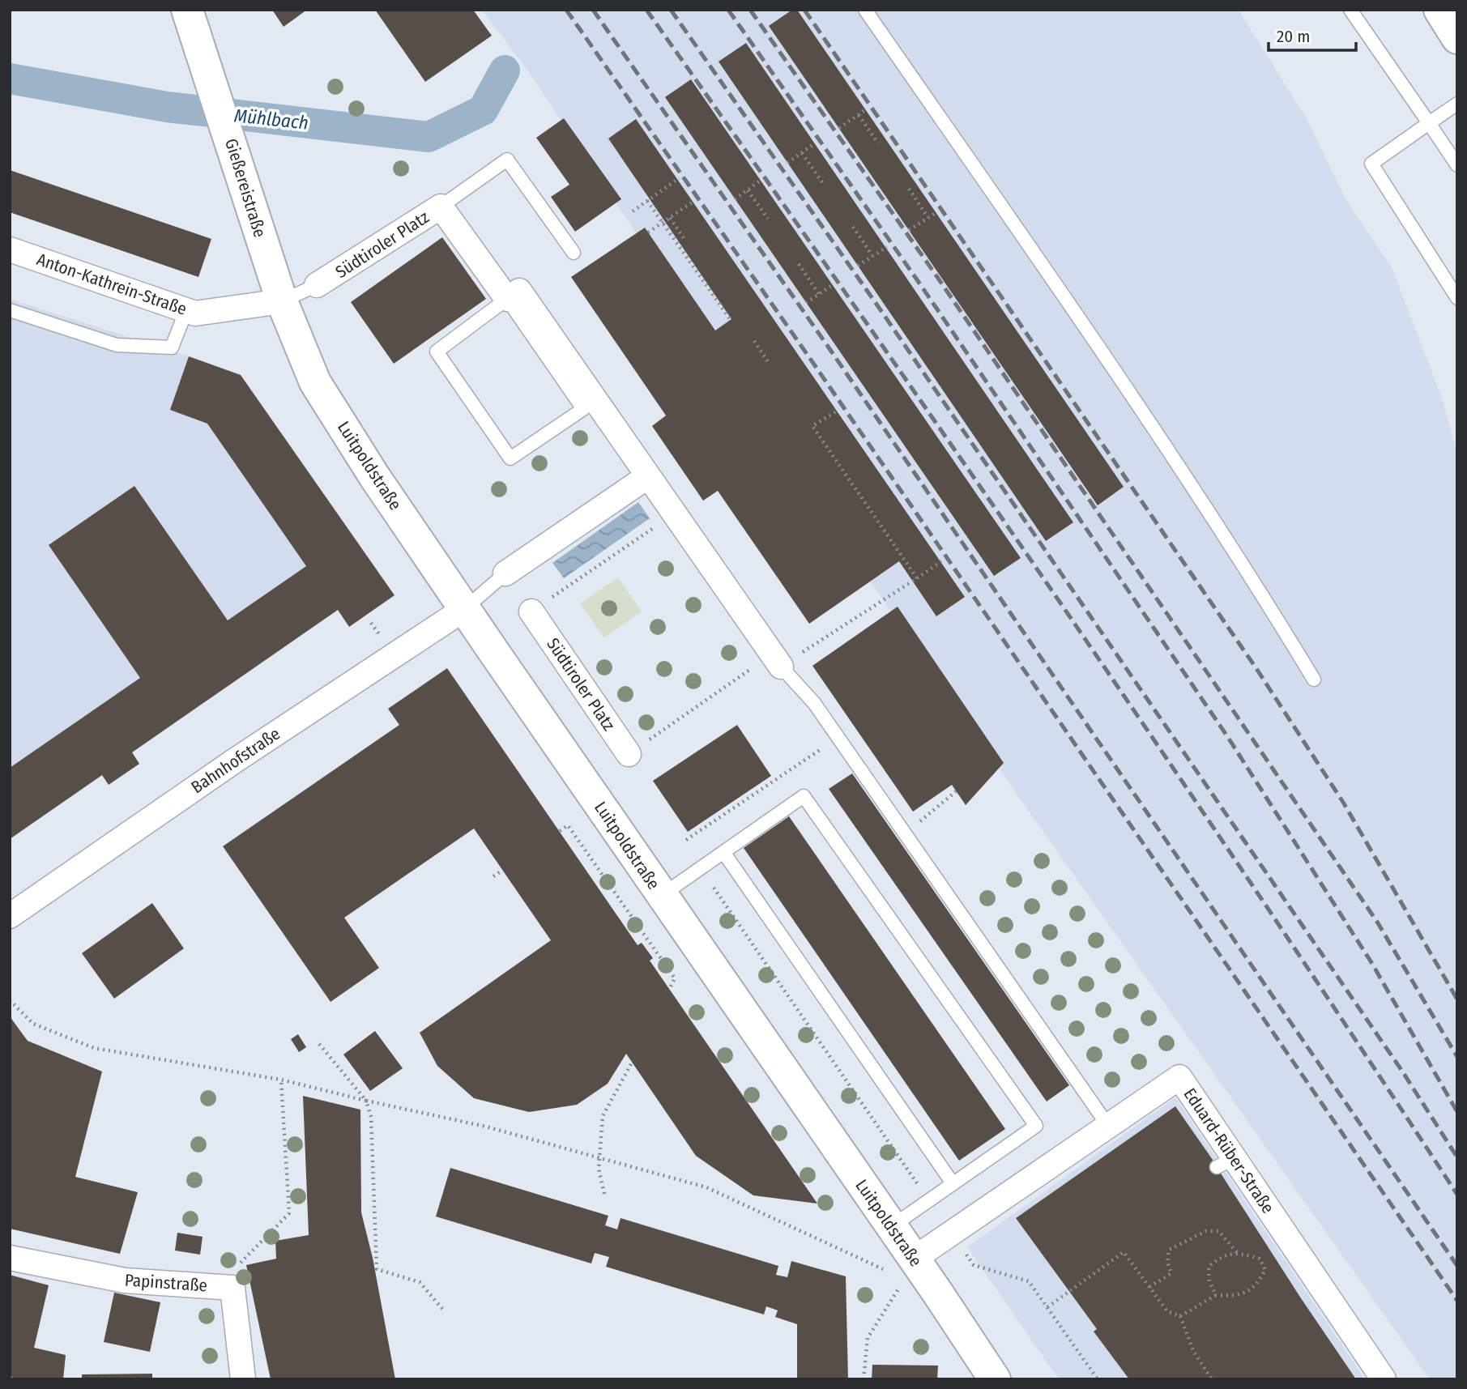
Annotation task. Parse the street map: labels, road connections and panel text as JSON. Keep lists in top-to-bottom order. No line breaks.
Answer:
{"streets":{"main road":["Gießereistraße","Luitpoldstraße"],"street":["Südtiroler Platz","Anton-Kathrein-Straße","Bahnhofstraße","Eduard-Rüber-Straße","Papinstraße"]},"crossings":[["Gießereistraße","Südtiroler Platz"],["Gießereistraße","Anton-Kathrein-Straße"],["Gießereistraße","Luitpoldstraße"],["Südtiroler Platz","Anton-Kathrein-Straße"],["Südtiroler Platz","Luitpoldstraße"],["Anton-Kathrein-Straße","Luitpoldstraße"],["Luitpoldstraße","Bahnhofstraße"],["Luitpoldstraße","Eduard-Rüber-Straße"]],"water":["Mühlbach"],"scale_bar":"20 m"}
